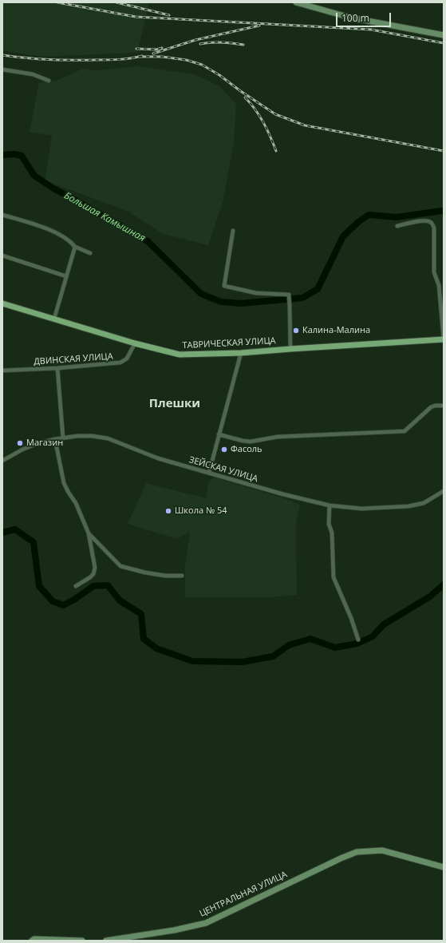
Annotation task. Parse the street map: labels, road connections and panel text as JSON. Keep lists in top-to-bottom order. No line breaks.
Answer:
{"streets":{"main road":["ТАВРИЧЕСКАЯ УЛИЦА"],"street":["ДВИНСКАЯ УЛИЦА","ЗЕЙСКАЯ УЛИЦА","ЦЕНТРАЛЬНАЯ УЛИЦА"]},"crossings":[["ТАВРИЧЕСКАЯ УЛИЦА","ДВИНСКАЯ УЛИЦА"]],"districts":["Плешки"],"water":["Большая Камышная"],"places":["Калина-Малина","Магазин","Фасоль","Школа № 54"],"scale_bar":"100 m"}
